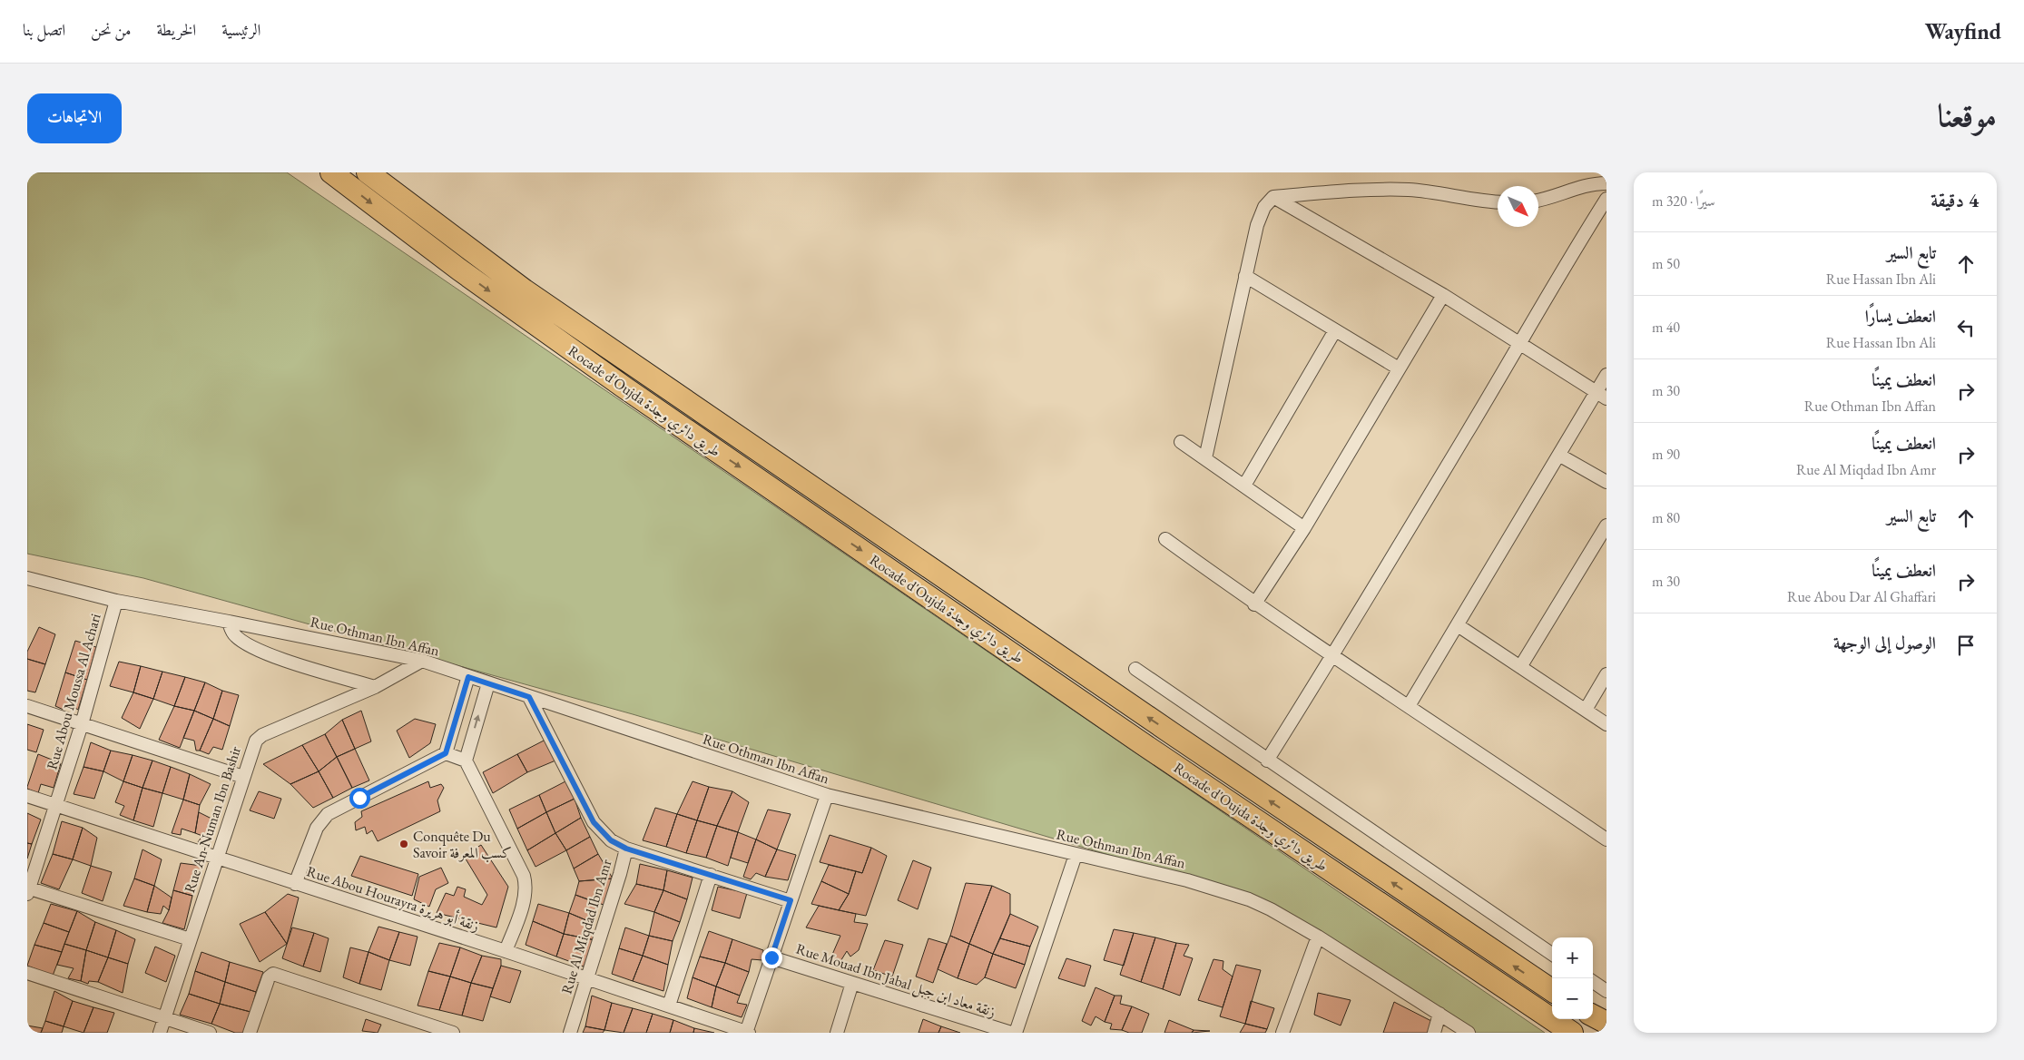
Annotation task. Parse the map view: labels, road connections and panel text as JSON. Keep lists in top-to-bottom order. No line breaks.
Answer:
{"streets":{"highway":["Rocade d'Oujda طريق دائري وجدة"],"street":["Rue Othman Ibn Affan","Rue Abou Moussa Al Achari","Rue An-Numan Ibn Bashir","Rue Abou Hourayra زنقة أبو هريرة","Rue Al Miqdad Ibn Amr","Rue Mouad Ibn Jabal زنقة معاد ابن جبل"]},"crossings":[["Rue Othman Ibn Affan","Rue Abou Moussa Al Achari"],["Rue Othman Ibn Affan","Rue An-Numan Ibn Bashir"],["Rue Othman Ibn Affan","Rue Al Miqdad Ibn Amr"],["Rue Abou Moussa Al Achari","Rue Abou Hourayra زنقة أبو هريرة"],["Rue An-Numan Ibn Bashir","Rue Abou Hourayra زنقة أبو هريرة"],["Rue Abou Hourayra زنقة أبو هريرة","Rue Al Miqdad Ibn Amr"]],"places":["Conquête Du Savoir كسب المعرفة"],"north":"bottom right","page":{"header":"Wayfind","nav":["الرئيسية","الخريطة","من نحن","اتصل بنا"],"title":"موقعنا","buttons":"الاتجاهات","heading":["4 دقيقة","سيرًا · 320 m"],"list":[["تابع السير","Rue Hassan Ibn Ali","50 m"],["انعطف يسارًا","Rue Hassan Ibn Ali","40 m"],["انعطف يمينًا","Rue Othman Ibn Affan","30 m"],["انعطف يمينًا","Rue Al Miqdad Ibn Amr","90 m"],["تابع السير","80 m"],["انعطف يمينًا","Rue Abou Dar Al Ghaffari","30 m"],"الوصول إلى الوجهة"],"map_buttons":["+","−"]}}
